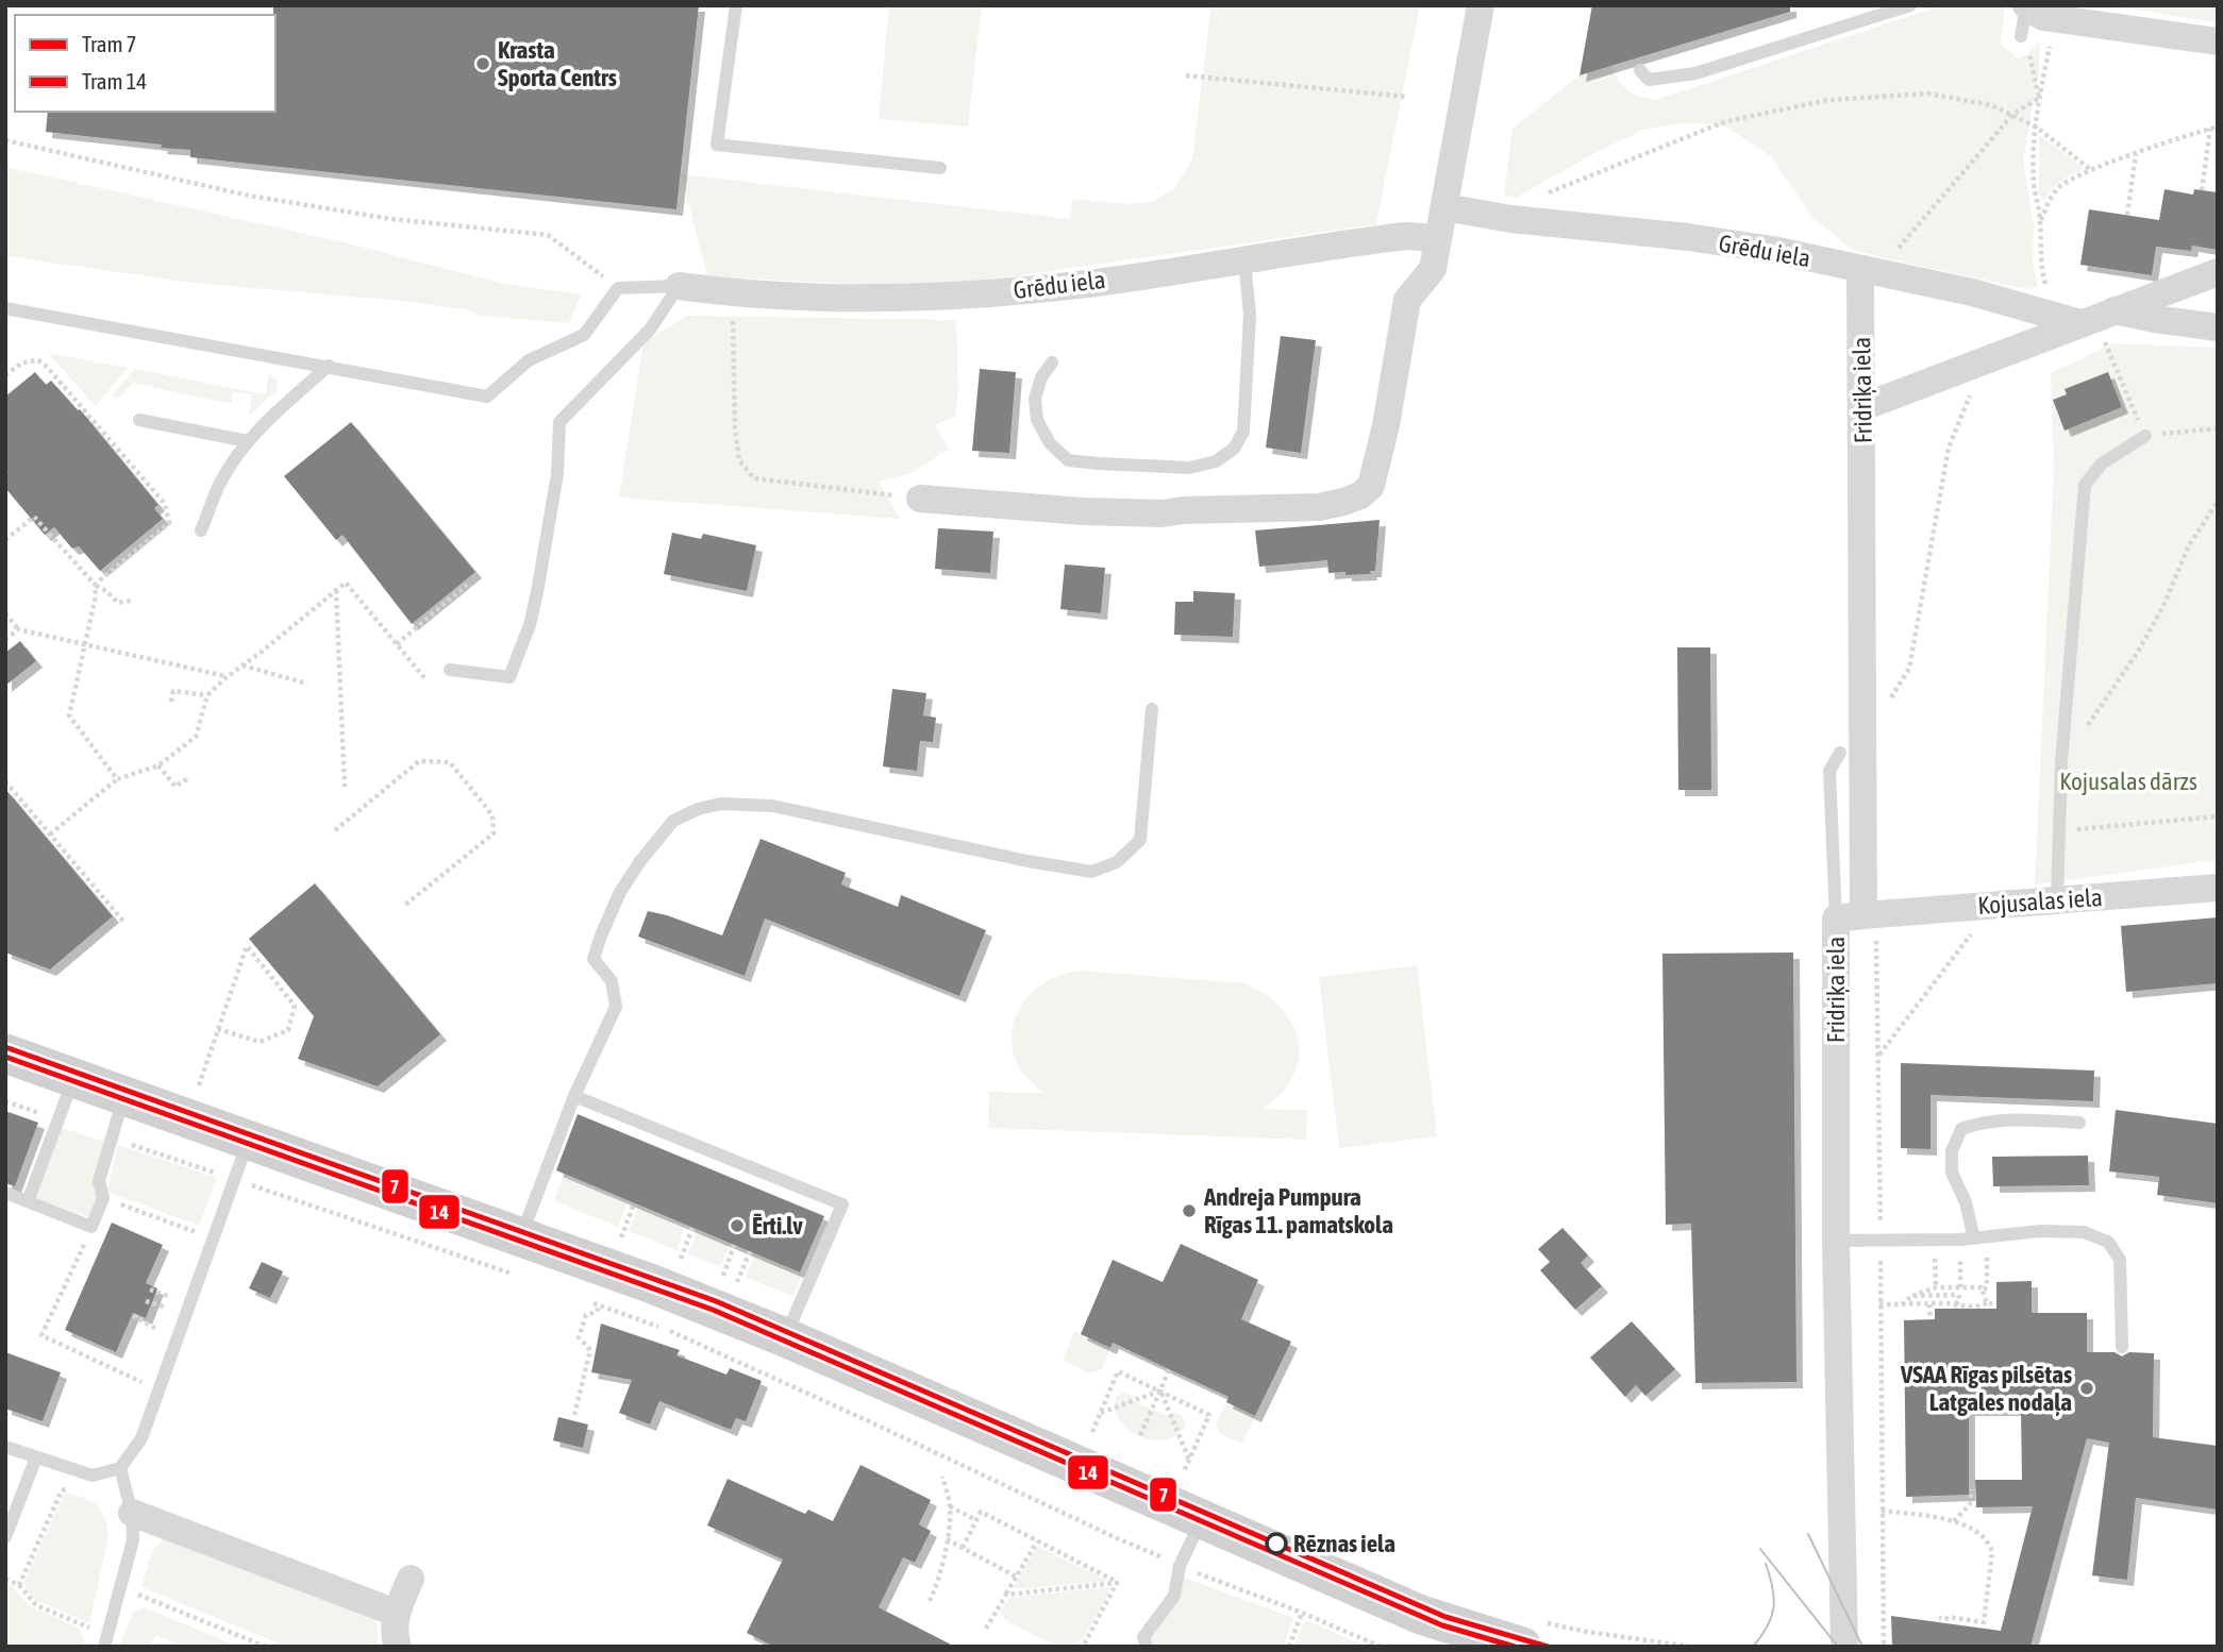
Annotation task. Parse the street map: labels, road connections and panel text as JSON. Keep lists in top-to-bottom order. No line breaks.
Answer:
{"streets":{"street":["Grēdu iela","Fridriķa iela","Kojusalas iela"]},"crossings":[["Grēdu iela","Fridriķa iela"],["Fridriķa iela","Kojusalas iela"]],"parks":["Kojusalas dārzs"],"places":["Krasta Sporta Centrs","Andreja Pumpura Rīgas 11. pamatskola","Ērti.lv","VSAA Rīgas pilsētas Latgales nodaļa","Rēznas iela"],"lines":["tram line 7","tram line 14"],"legend":["Tram 7","Tram 14"]}
